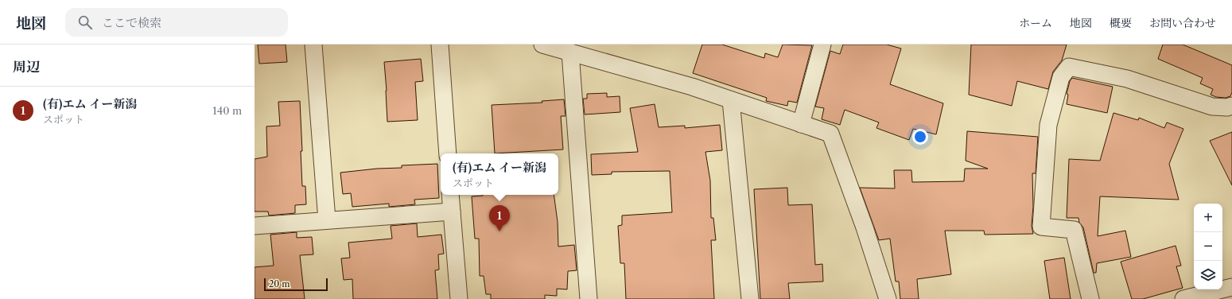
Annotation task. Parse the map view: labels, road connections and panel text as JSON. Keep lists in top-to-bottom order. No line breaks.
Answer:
{"scale_bar":"20 m","page":{"header":"地図","search":"ここで検索","nav":["ホーム","地図","概要","お問い合わせ"],"heading":"周辺","list":[{"mark":"1","name":"(有)エム イー新潟","note":"スポット","value":"140 m"}],"popup":["(有)エム イー新潟","スポット"],"map_buttons":["+","−"],"pins":"1","scale":"20 m"}}
